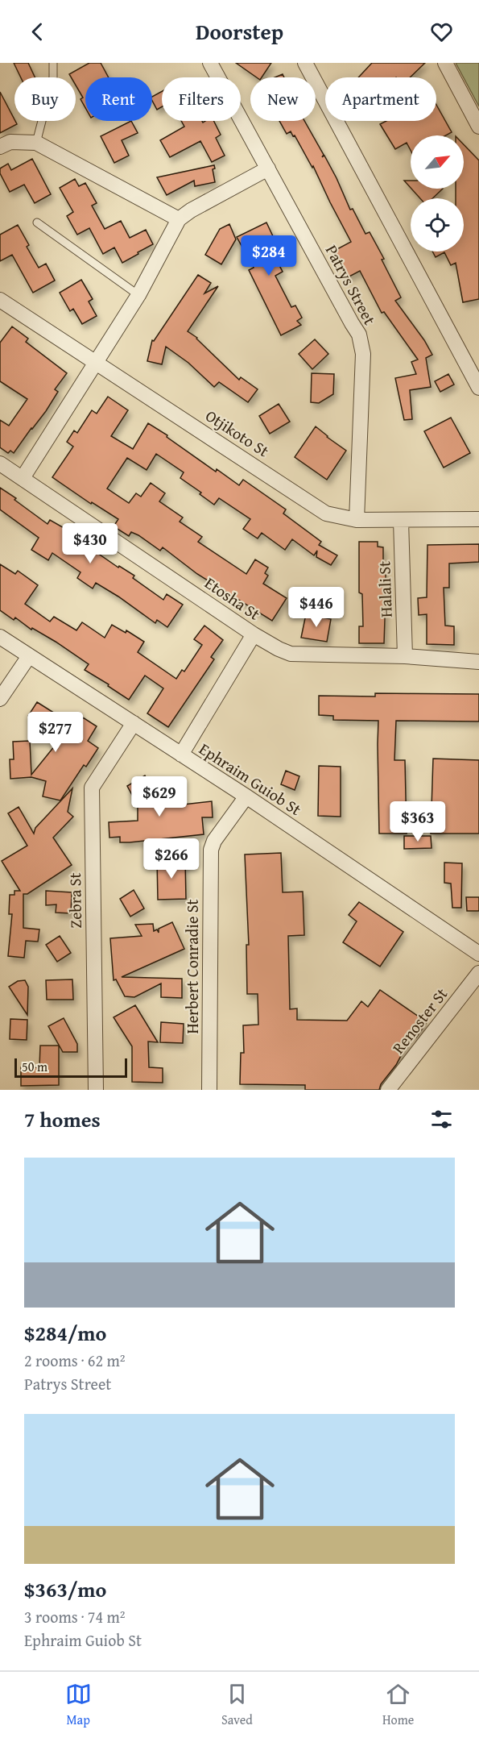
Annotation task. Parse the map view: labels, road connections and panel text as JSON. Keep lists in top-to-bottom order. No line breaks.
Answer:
{"streets":{"street":["Patrys Street","Otjikoto St","Halali St","Etosha St","Ephraim Guiob St","Zebra St","Herbert Conradie St","Renoster St"]},"crossings":[["Patrys Street","Otjikoto St"],["Otjikoto St","Halali St"],["Halali St","Etosha St"],["Ephraim Guiob St","Zebra St"],["Ephraim Guiob St","Herbert Conradie St"]],"scale_bar":"50 m","north":"top right","page":{"header":"Doorstep","chip":["Buy","Rent","Filters","New","Apartment"],"price":["$284","$430","$446","$277","$629","$363","$266"],"scale":"50 m","heading":"7 homes","list":[{"name":"$284/mo","note":"2 rooms · 62 m² · Patrys Street"},{"name":"$363/mo","note":"3 rooms · 74 m² · Ephraim Guiob St"}],"tabs":["Map","Saved","Home"]}}
